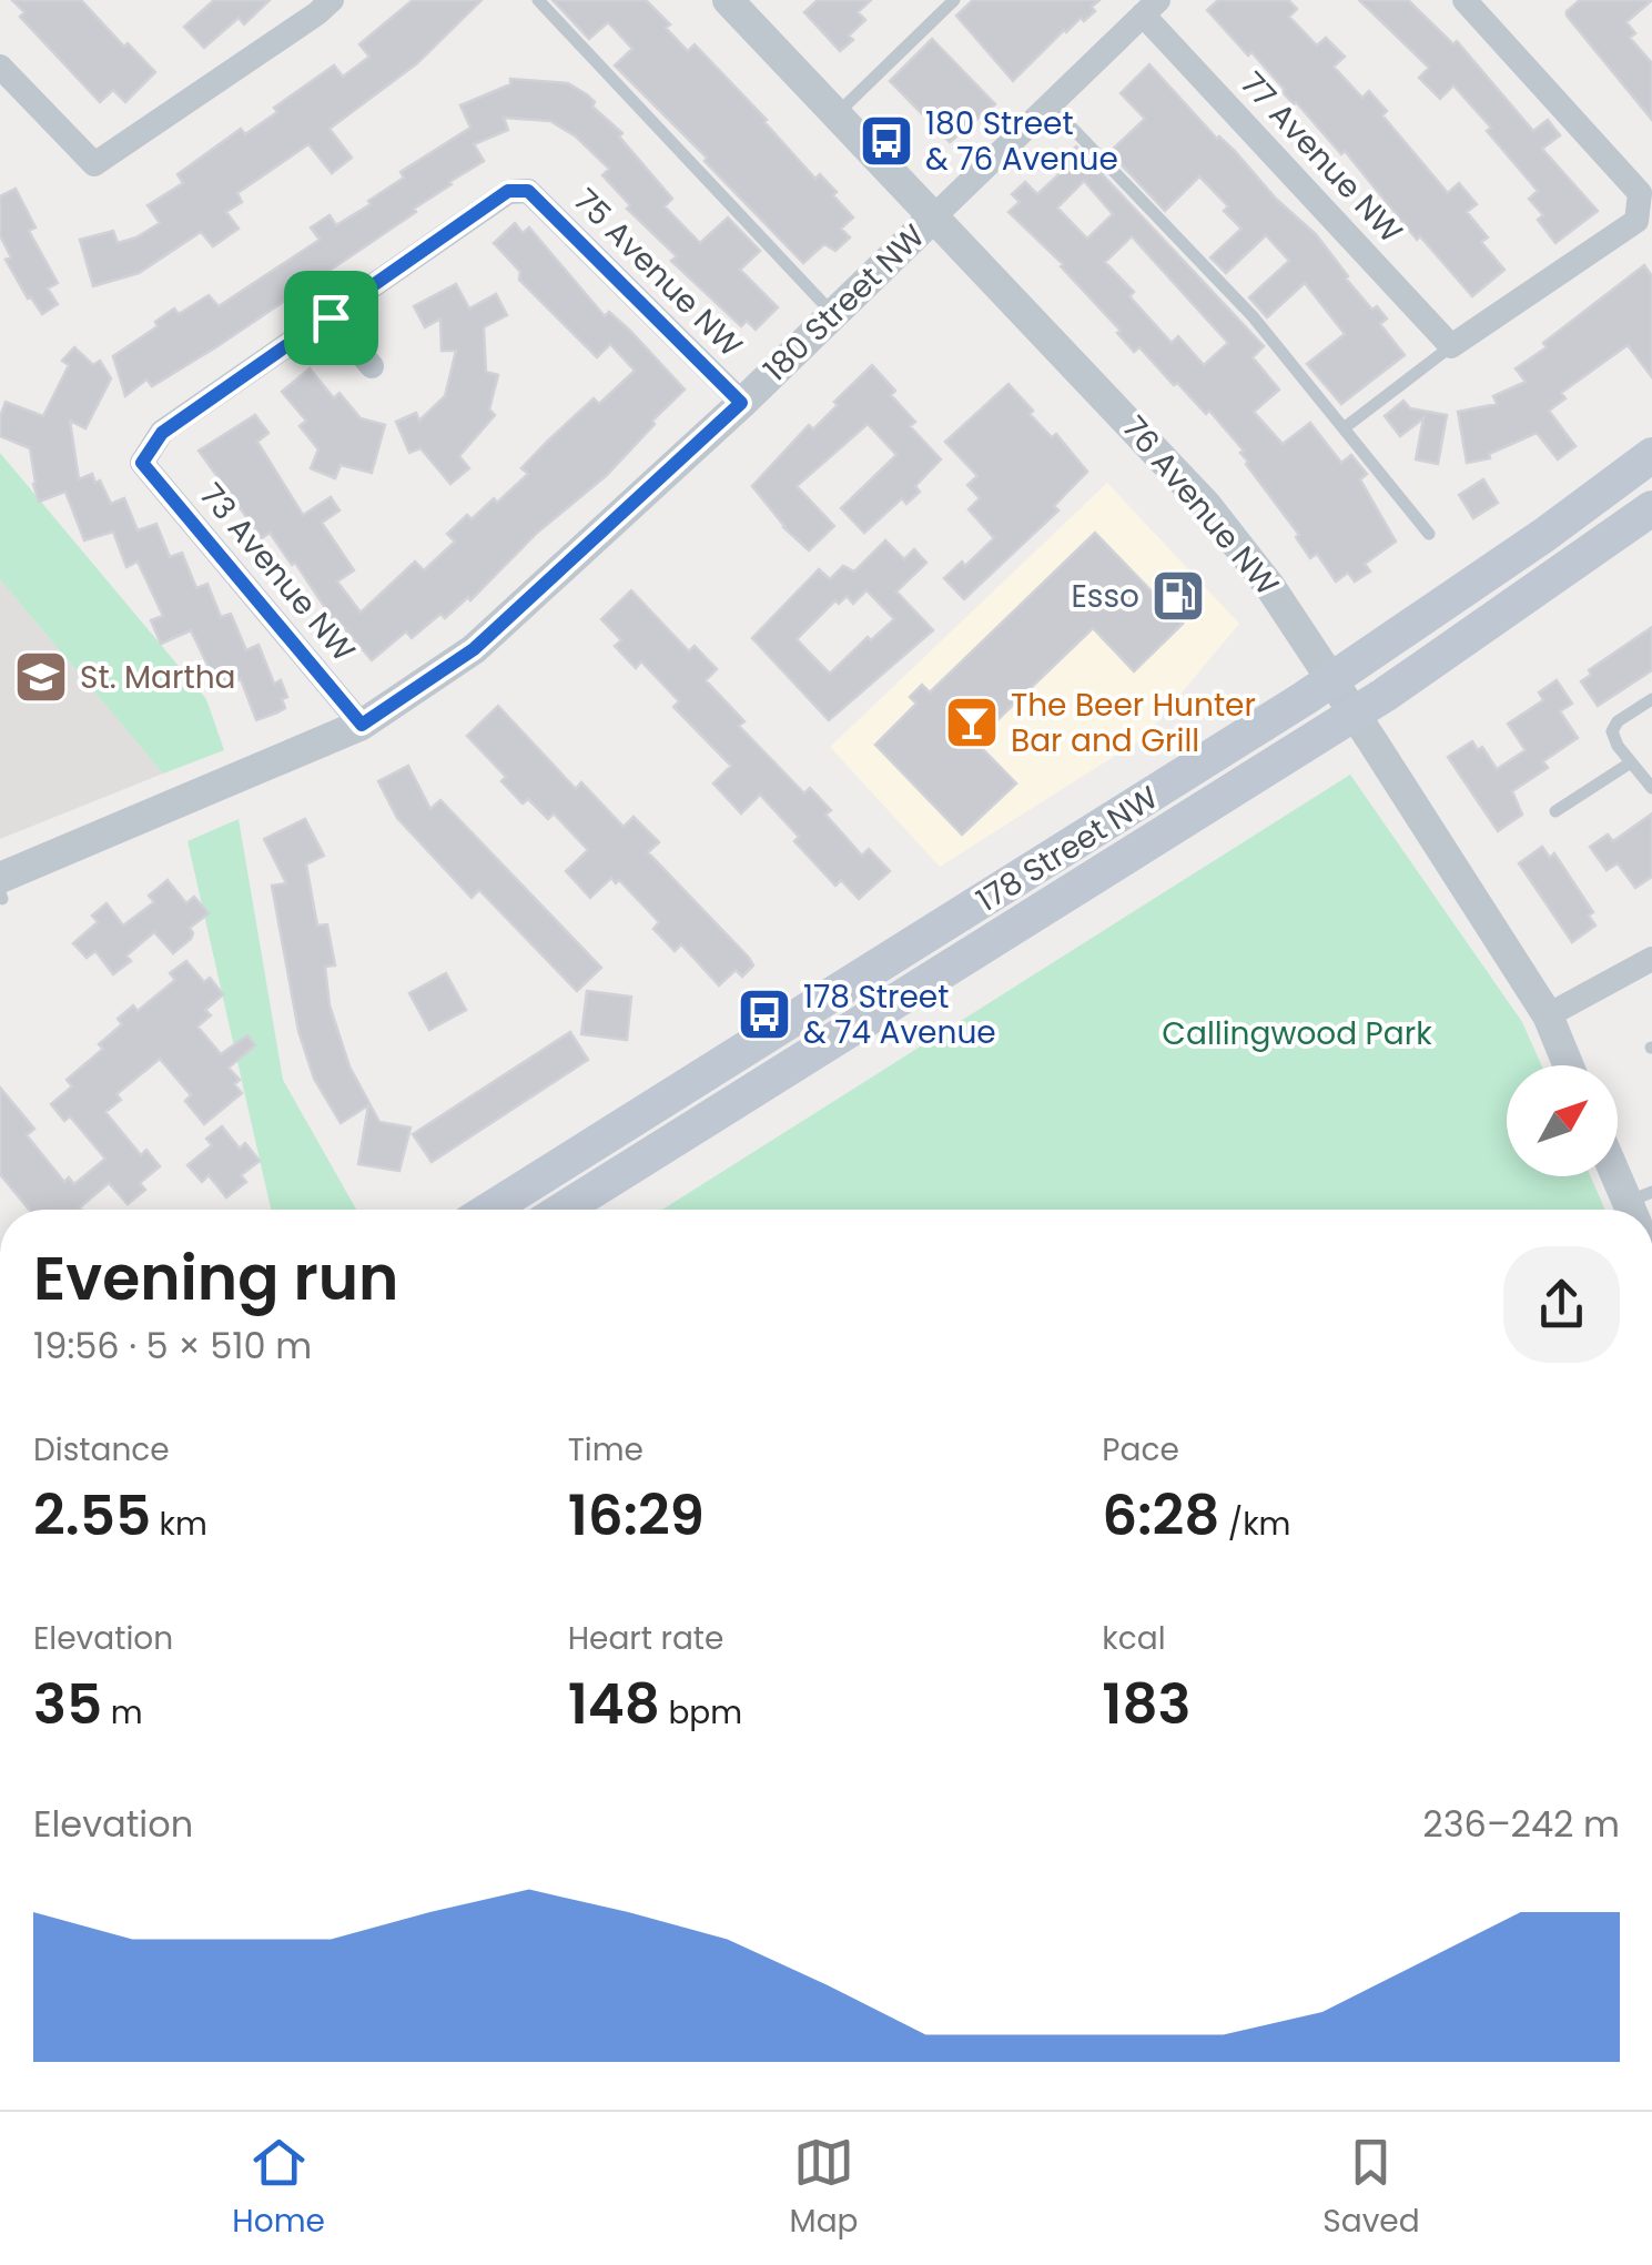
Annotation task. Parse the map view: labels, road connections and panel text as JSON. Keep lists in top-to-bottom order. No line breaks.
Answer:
{"streets":{"main road":["178 Street NW"],"street":["77 Avenue NW","75 Avenue NW","180 Street NW","76 Avenue NW","73 Avenue NW"]},"crossings":[["77 Avenue NW","180 Street NW"],["75 Avenue NW","180 Street NW"],["75 Avenue NW","73 Avenue NW"],["180 Street NW","76 Avenue NW"],["180 Street NW","73 Avenue NW"],["76 Avenue NW","178 Street NW"]],"parks":["Callingwood Park"],"places":{"bus stop":["180 Street & 76 Avenue","178 Street & 74 Avenue"],"fuel station":["Esso"],"school or university":["St. Martha"],"bar":["The Beer Hunter Bar and Grill"]},"north":"top right","page":{"heading":["Evening run","19:56 · 5 × 510 m"],"stats":[["Distance","2.55 km"],["Time","16:29"],["Pace","6:28 /km"],["Elevation","35 m"],["Heart rate","148 bpm"],["kcal","183"]],"chart":["Elevation","236–242 m"],"tabs":["Home","Map","Saved"]}}
